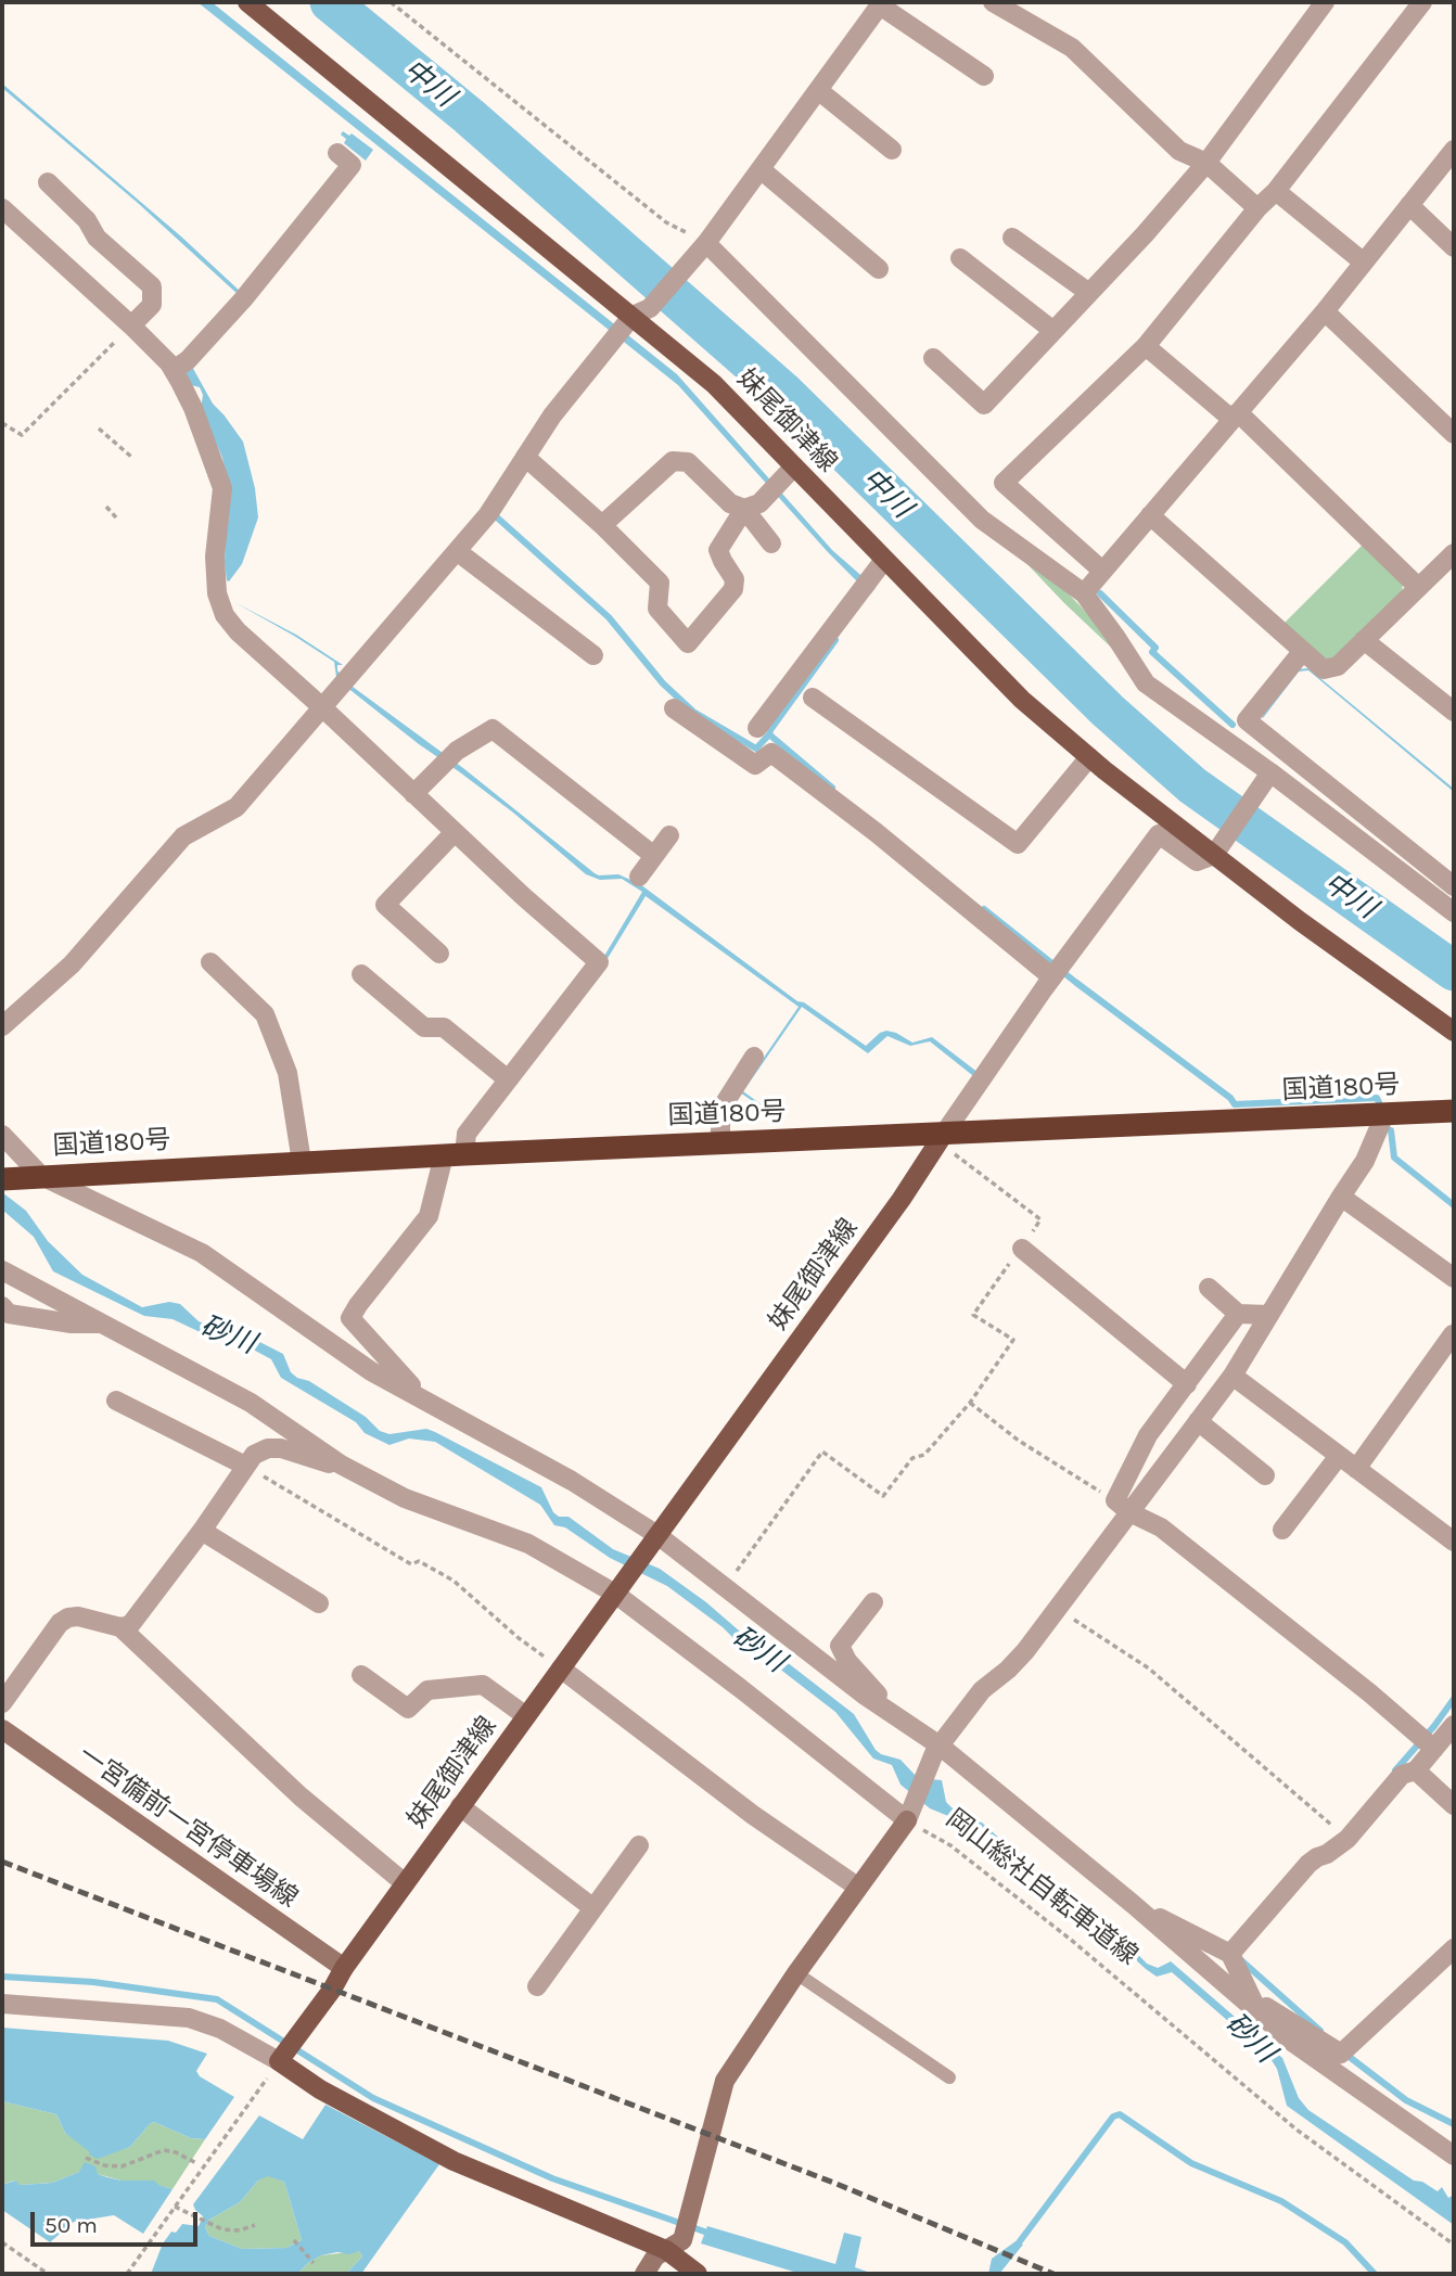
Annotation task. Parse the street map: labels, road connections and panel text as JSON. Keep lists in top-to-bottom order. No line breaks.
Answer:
{"streets":{"highway":["国道180号"],"main road":["妹尾御津線","一宮備前一宮停車場線","岡山総社自転車道線"]},"crossings":[["妹尾御津線","国道180号"],["妹尾御津線","一宮備前一宮停車場線"]],"water":["中川","砂川"],"scale_bar":"50 m"}
